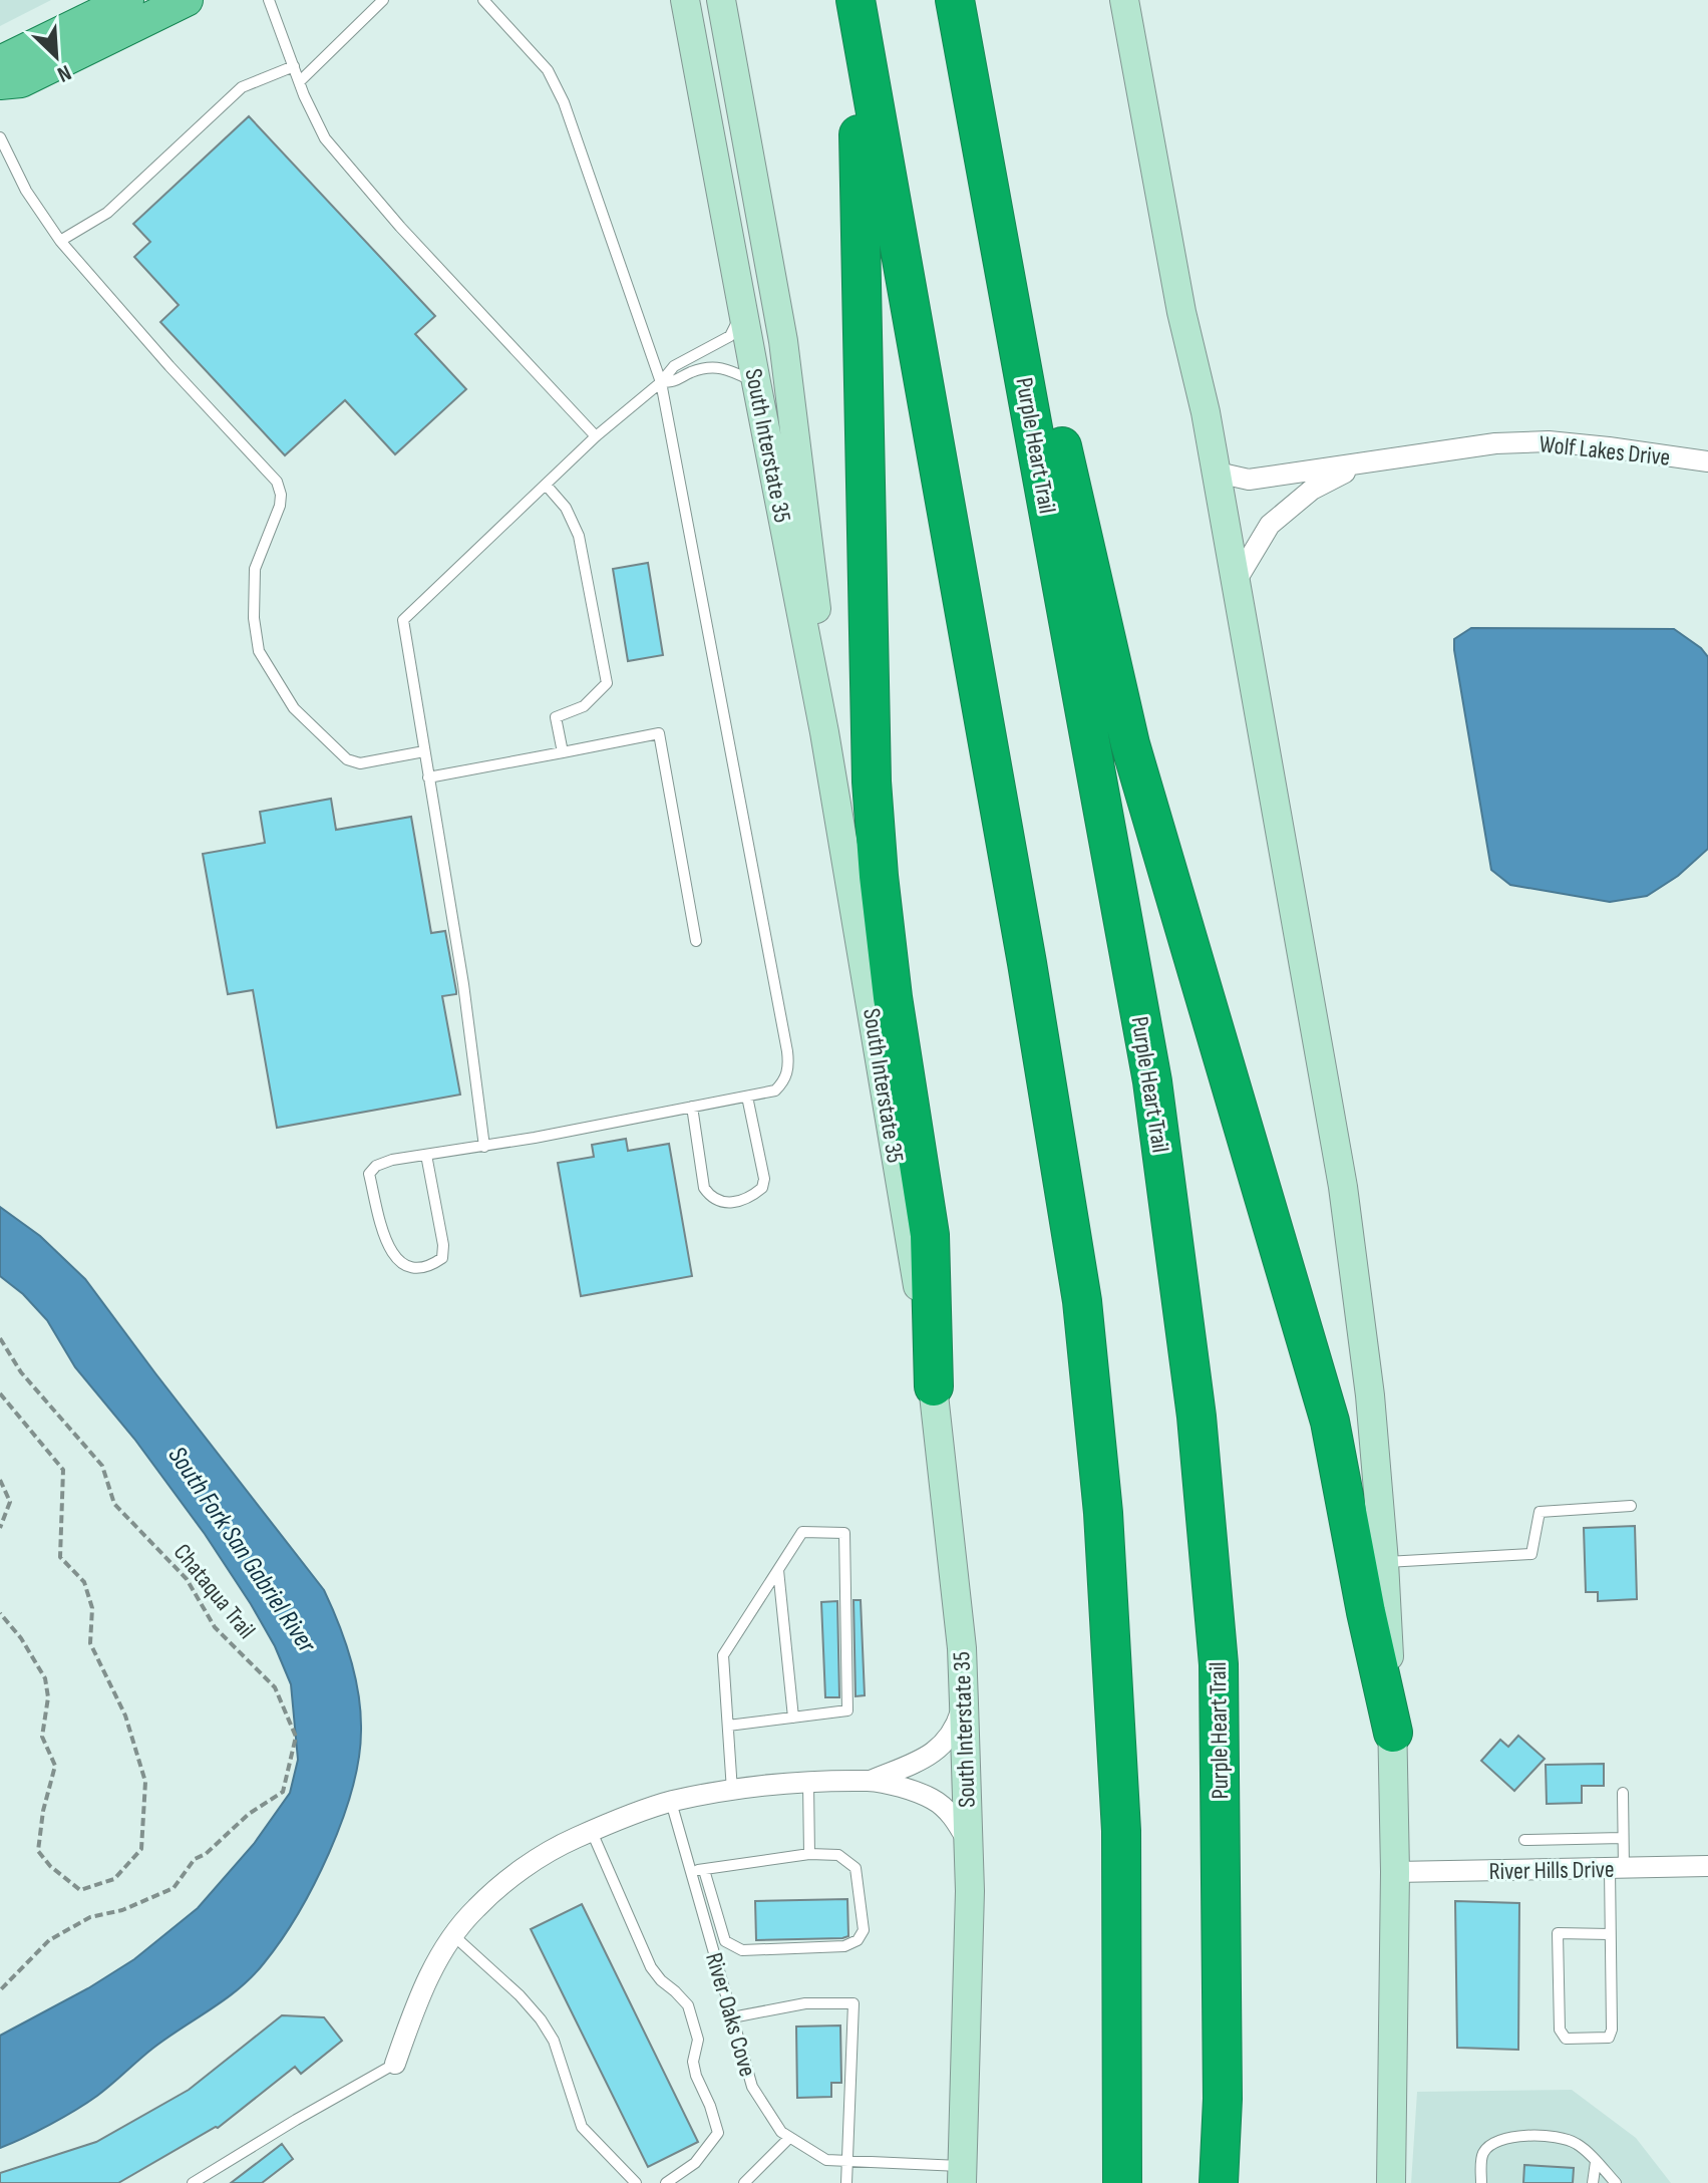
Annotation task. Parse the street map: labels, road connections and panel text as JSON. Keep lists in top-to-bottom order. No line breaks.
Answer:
{"streets":{"highway":["Purple Heart Trail"],"main road":["South Interstate 35"],"street":["Wolf Lakes Drive","River Hills Drive"],"lane":["River Oaks Cove"],"path":["Chataqua Trail"]},"crossings":[["South Interstate 35","River Oaks Cove"]],"water":["South Fork San Gabriel River"],"north":"bottom right"}
